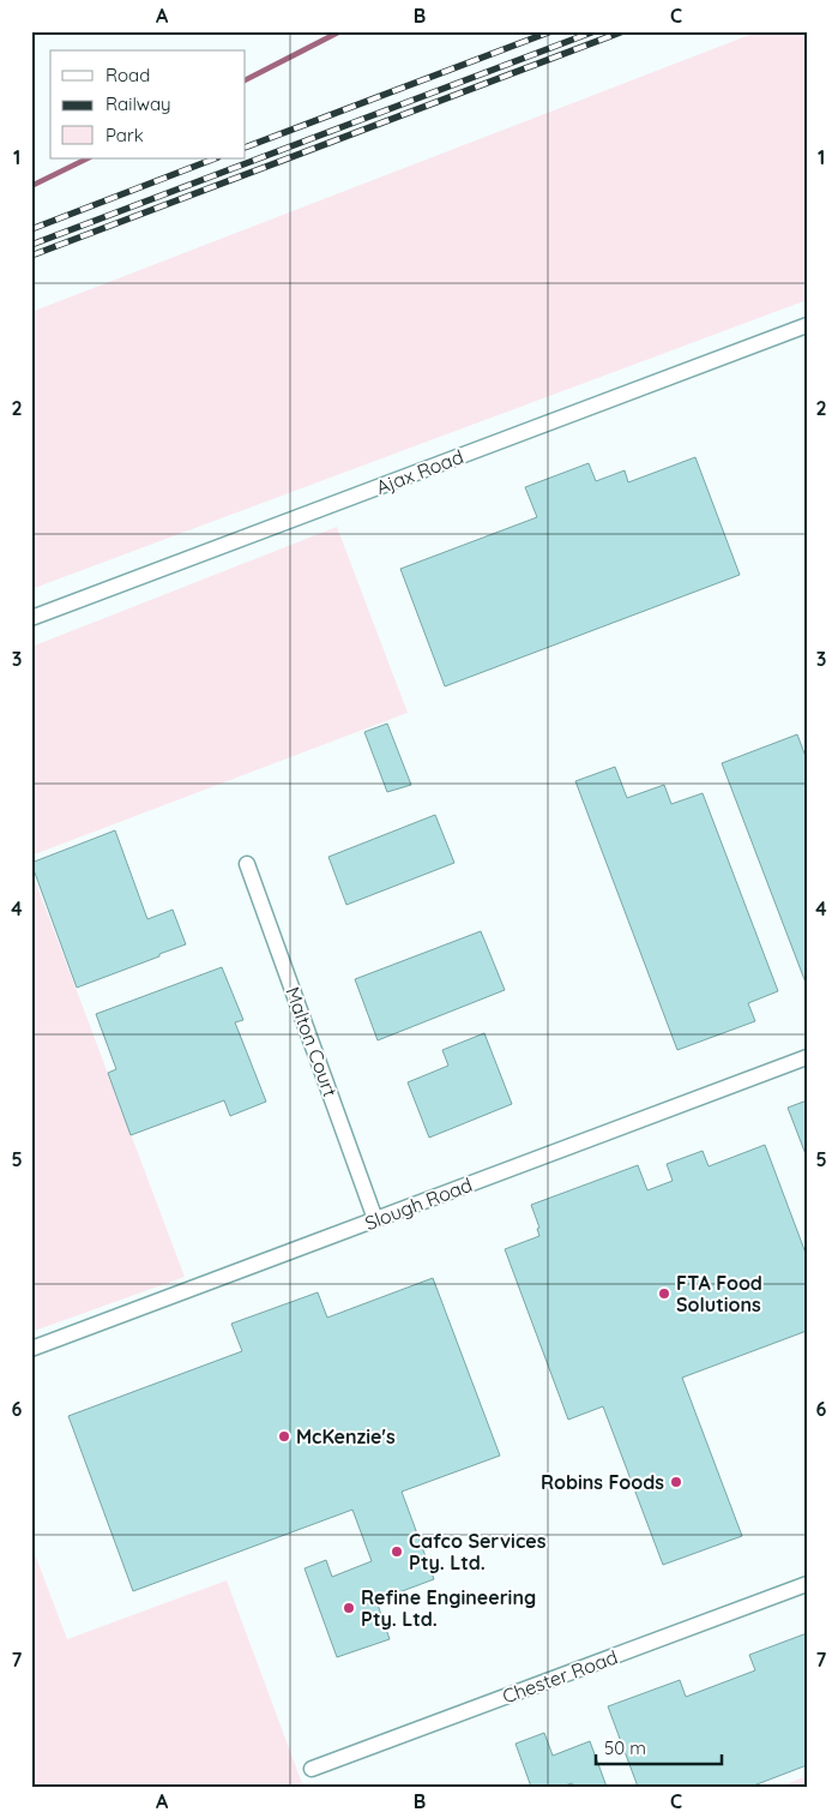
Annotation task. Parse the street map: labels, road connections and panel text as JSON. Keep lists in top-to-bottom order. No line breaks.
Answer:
{"streets":{"street":["Ajax Road","Malton Court","Slough Road","Chester Road"]},"crossings":[["Malton Court","Slough Road"]],"places":["FTA Food Solutions","McKenzie's","Robins Foods","Cafco Services Pty. Ltd.","Refine Engineering Pty. Ltd."],"legend":["Road","Railway","Park"],"scale_bar":"50 m","grid":{"columns":["A","B","C"],"rows":["1","2","3","4","5","6","7"]}}
